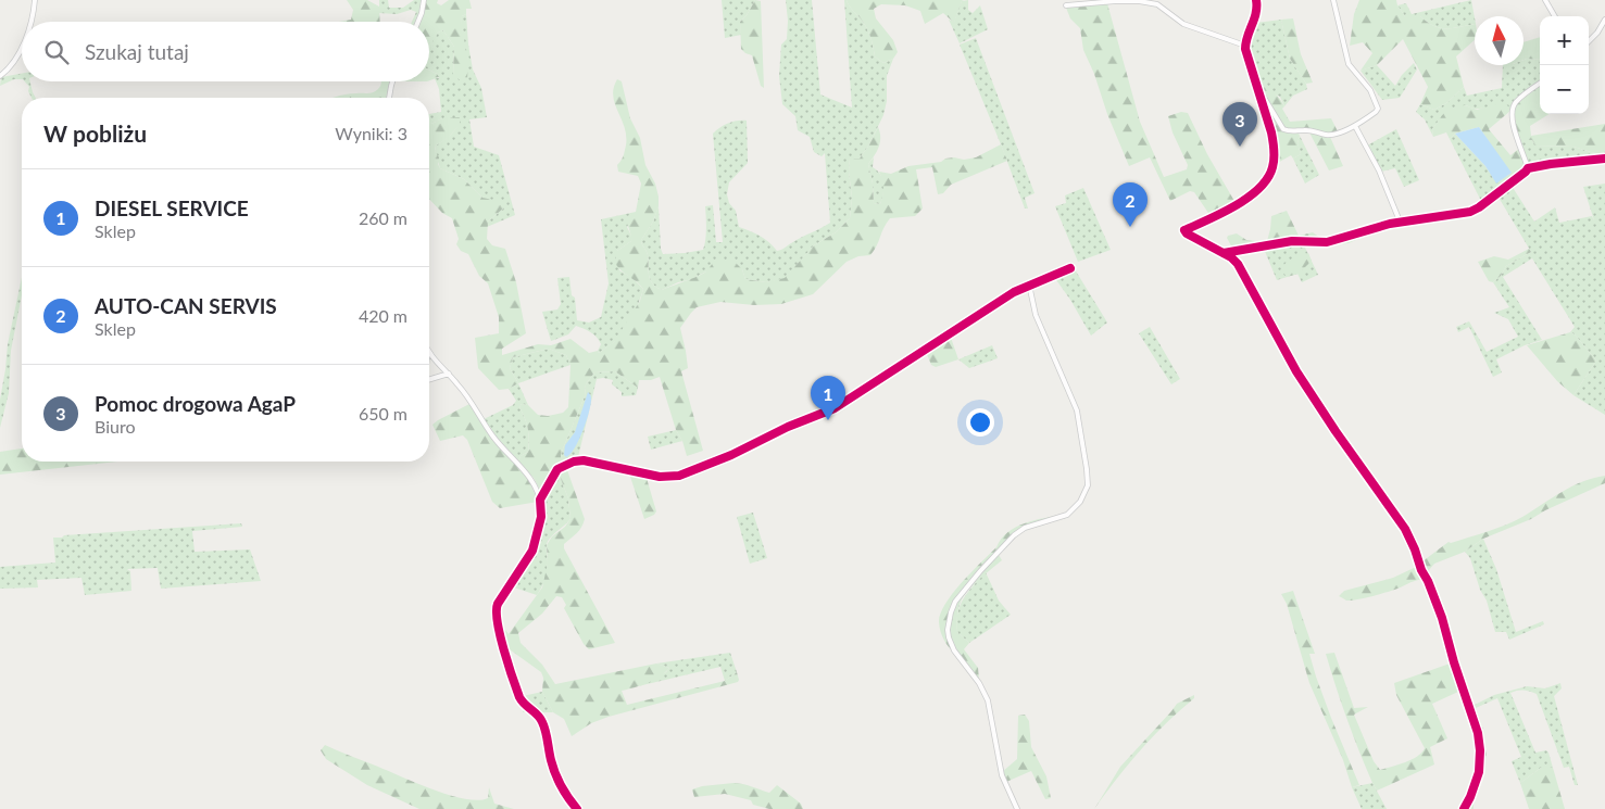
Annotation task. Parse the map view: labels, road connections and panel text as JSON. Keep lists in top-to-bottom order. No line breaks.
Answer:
{"north":"top","page":{"map_buttons":["+","−"],"search":"Szukaj tutaj","heading":["W pobliżu","Wyniki: 3"],"pins":["3","2","1"],"list":[{"mark":"1","name":"DIESEL SERVICE","note":"Sklep","value":"260 m"},{"mark":"2","name":"AUTO-CAN SERVIS","note":"Sklep","value":"420 m"},{"mark":"3","name":"Pomoc drogowa AgaP","note":"Biuro","value":"650 m"}]}}
